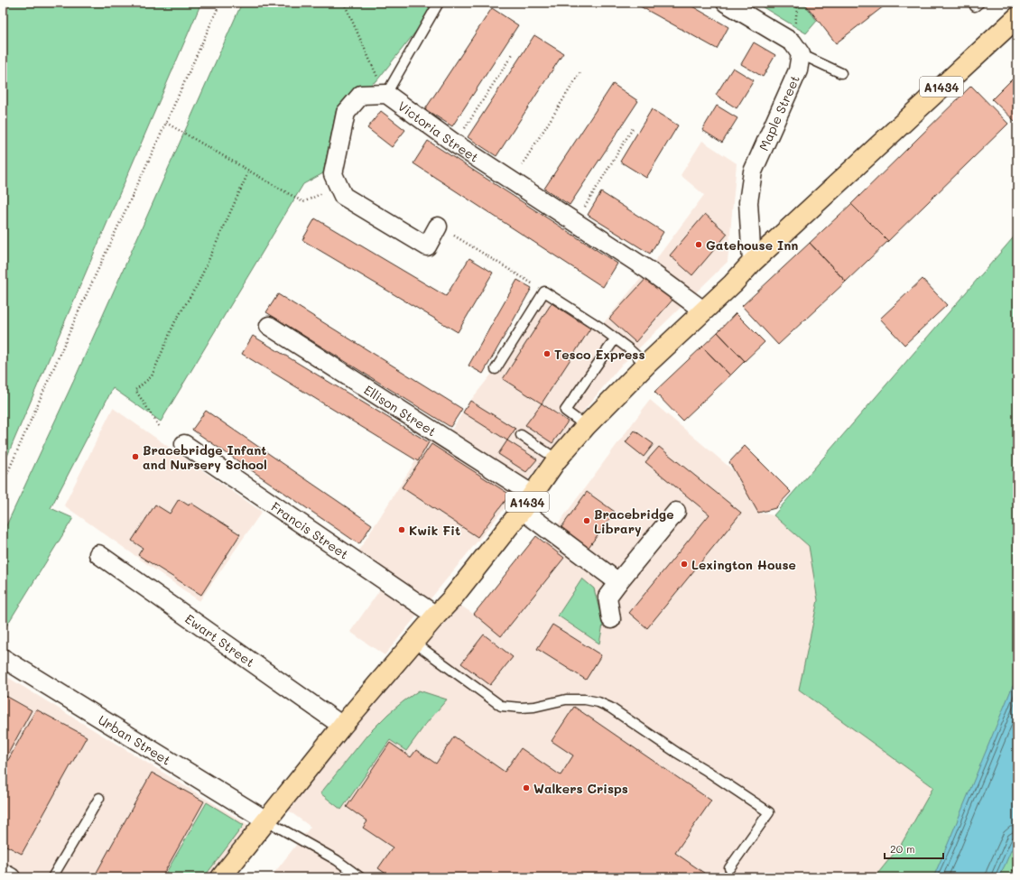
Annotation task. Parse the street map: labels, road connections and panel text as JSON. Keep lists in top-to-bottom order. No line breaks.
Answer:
{"streets":{"main road":["A1434"],"street":["Maple Street","Victoria Street","Ellison Street","Francis Street","Ewart Street","Urban Street"]},"crossings":[["A1434","Maple Street"],["A1434","Victoria Street"],["A1434","Ellison Street"],["A1434","Francis Street"],["A1434","Ewart Street"],["A1434","Urban Street"]],"places":["Gatehouse Inn","Tesco Express","Bracebridge Infant and Nursery School","Bracebridge Library","Kwik Fit","Lexington House","Walkers Crisps"],"scale_bar":"20 m"}
